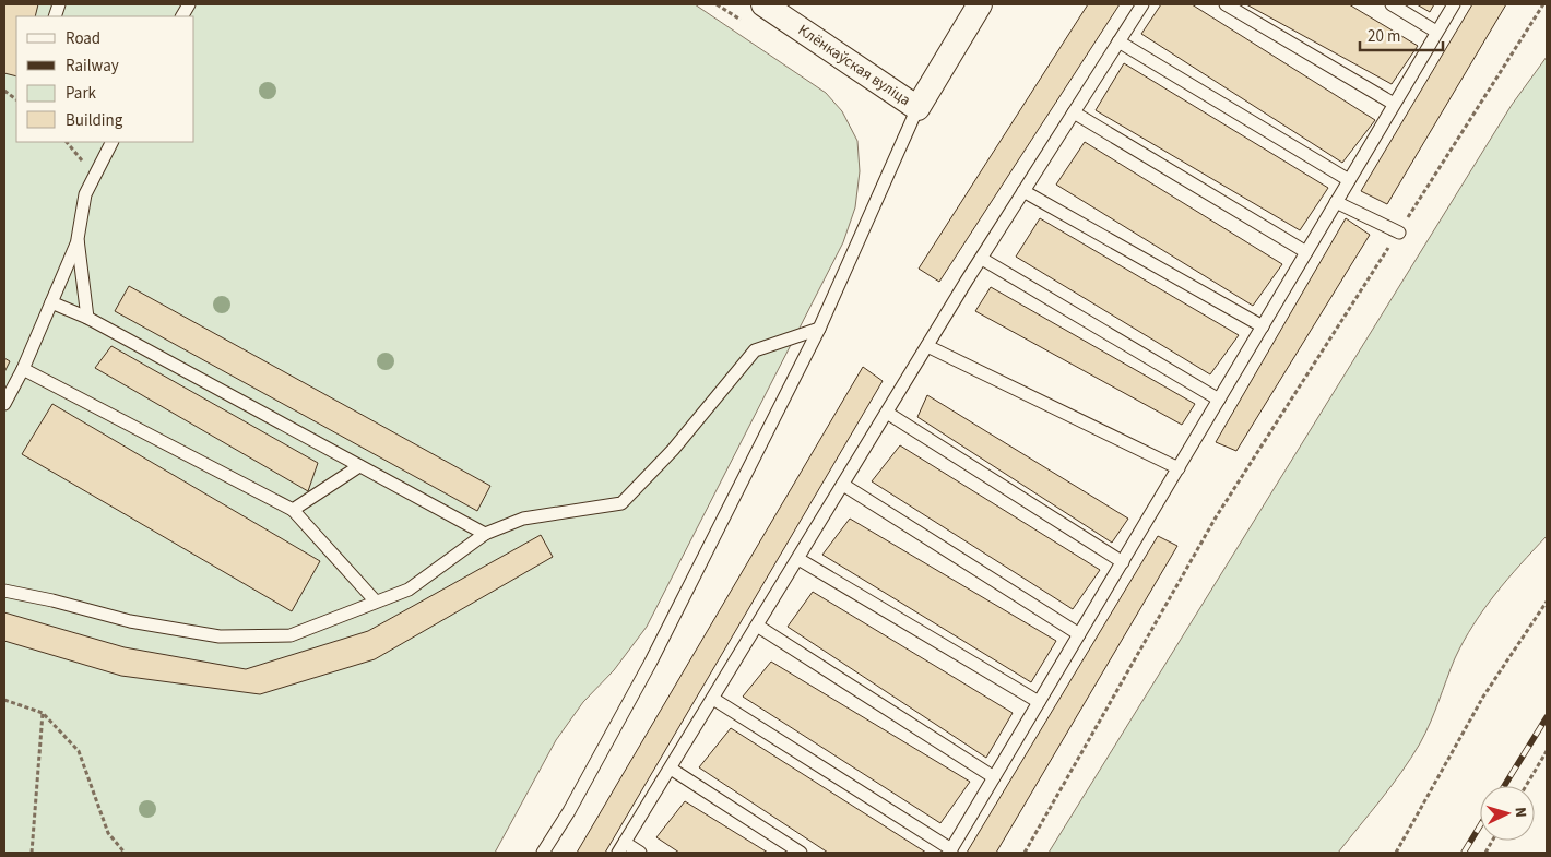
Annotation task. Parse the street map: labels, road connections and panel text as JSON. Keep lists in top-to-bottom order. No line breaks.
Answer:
{"streets":{"street":["Клёнкаўская вуліца"]},"legend":["Road","Railway","Park","Building"],"scale_bar":"20 m","north":"right"}
